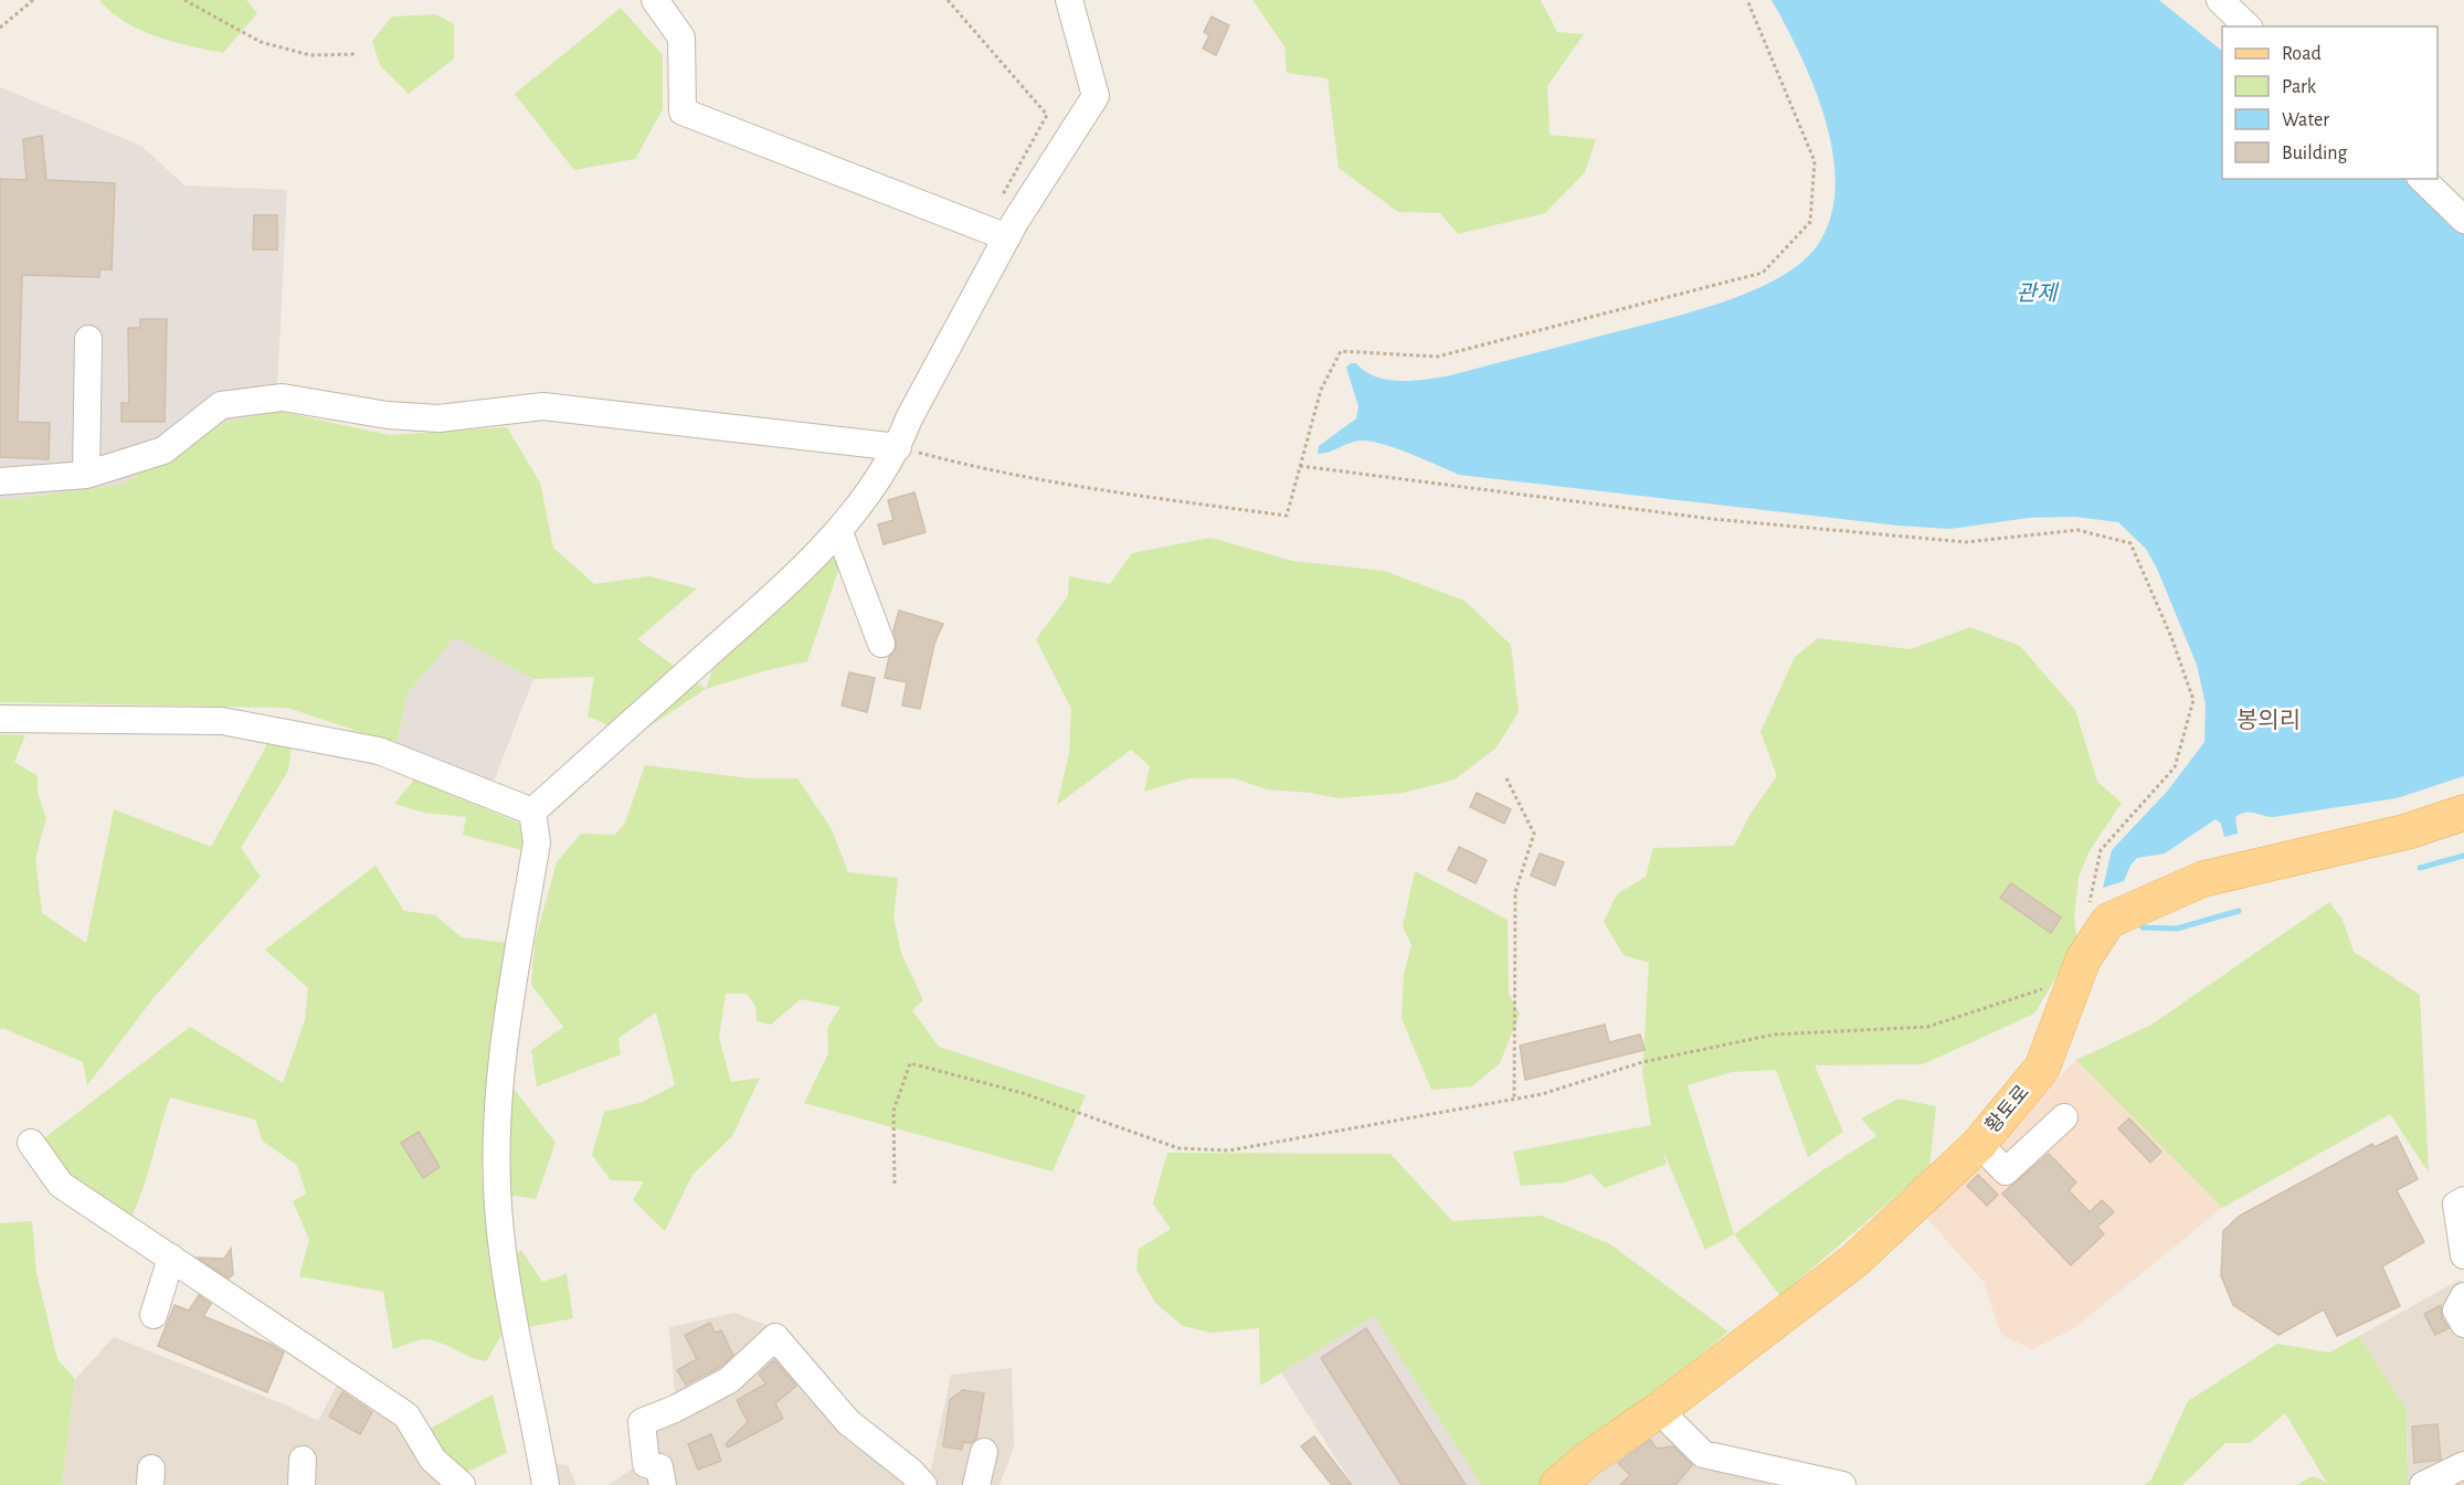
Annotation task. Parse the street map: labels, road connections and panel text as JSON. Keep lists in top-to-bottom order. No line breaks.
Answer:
{"streets":{"main road":["황토로"]},"districts":["봉의리"],"water":["관제"],"legend":["Road","Park","Water","Building"]}
